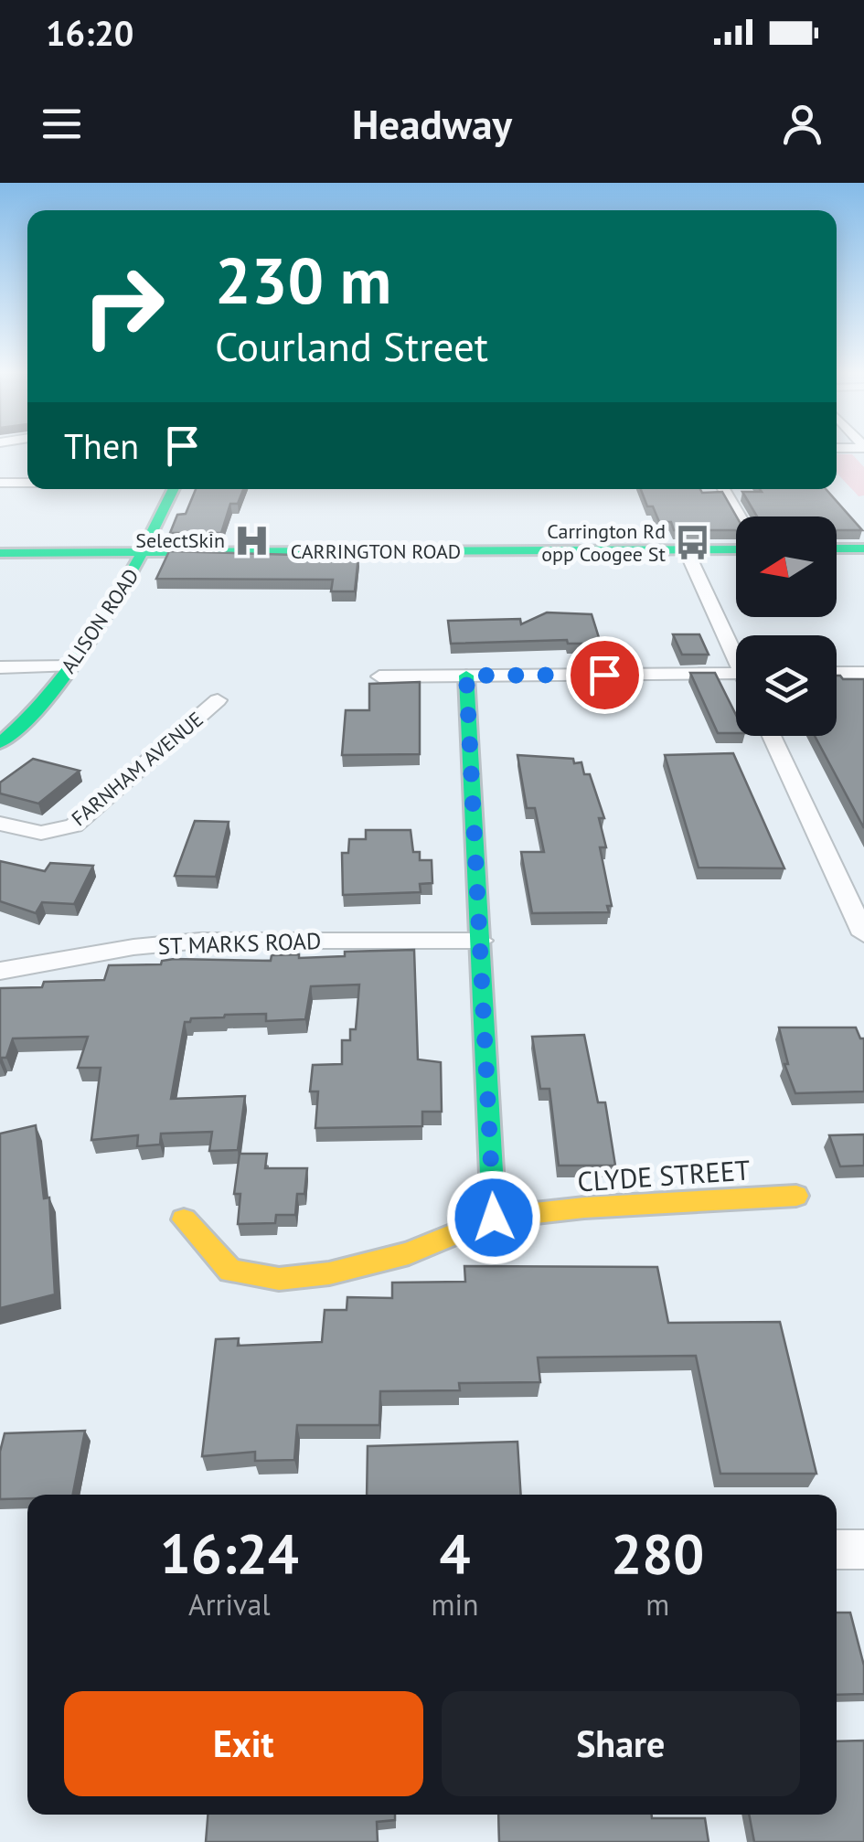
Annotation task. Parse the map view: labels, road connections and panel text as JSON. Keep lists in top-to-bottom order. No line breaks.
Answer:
{"streets":{"main road":["CARRINGTON ROAD","ALISON ROAD","CLYDE STREET"],"street":["FARNHAM AVENUE","ST MARKS ROAD"]},"crossings":[["CARRINGTON ROAD","ALISON ROAD"]],"places":{"hospital":["SelectSkin"],"bus stop":["Carrington Rd opp Coogee St"]},"north":"left","page":{"status":"16:20","header":"Headway","turn":["230 m","Courland Street"],"then":"Then","eta":["16:24","Arrival","4","min","280","m"],"buttons":["Exit","Share"]}}
